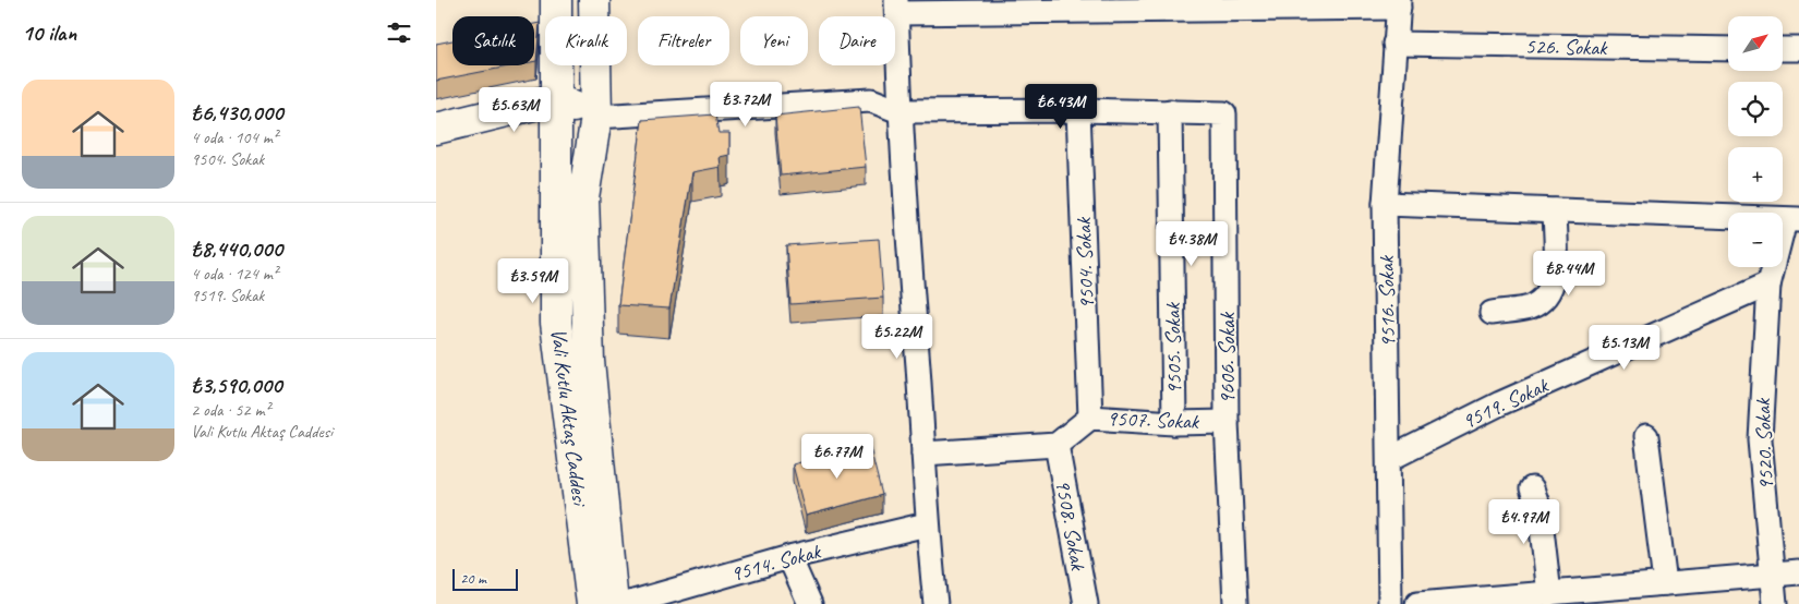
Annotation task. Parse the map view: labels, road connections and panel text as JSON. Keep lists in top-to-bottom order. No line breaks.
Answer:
{"streets":{"street":["526. Sokak","9504. Sokak","9516. Sokak","9505. Sokak","9606. Sokak","9519. Sokak","Vali Kutlu Aktaş Caddesi","9507. Sokak","9520. Sokak","9508. Sokak","9514. Sokak"]},"crossings":[["526. Sokak","9516. Sokak"],["9504. Sokak","9507. Sokak"],["9516. Sokak","9519. Sokak"],["9505. Sokak","9606. Sokak"],["9505. Sokak","9507. Sokak"],["9606. Sokak","9507. Sokak"],["9519. Sokak","9520. Sokak"],["9507. Sokak","9508. Sokak"]],"scale_bar":"20 m","north":"top right","page":{"heading":"10 ilan","map_buttons":["+","−"],"chip":["Satılık","Kiralık","Filtreler","Yeni","Daire"],"list":[{"name":"₺6,430,000","note":"4 oda · 104 m² · 9504. Sokak"},{"name":"₺8,440,000","note":"4 oda · 124 m² · 9519. Sokak"},{"name":"₺3,590,000","note":"2 oda · 52 m² · Vali Kutlu Aktaş Caddesi"}],"price":["₺3.72M","₺6.43M","₺5.63M","₺4.38M","₺8.44M","₺3.59M","₺5.22M","₺5.13M","₺6.77M","₺4.97M"],"scale":"20 m"}}
